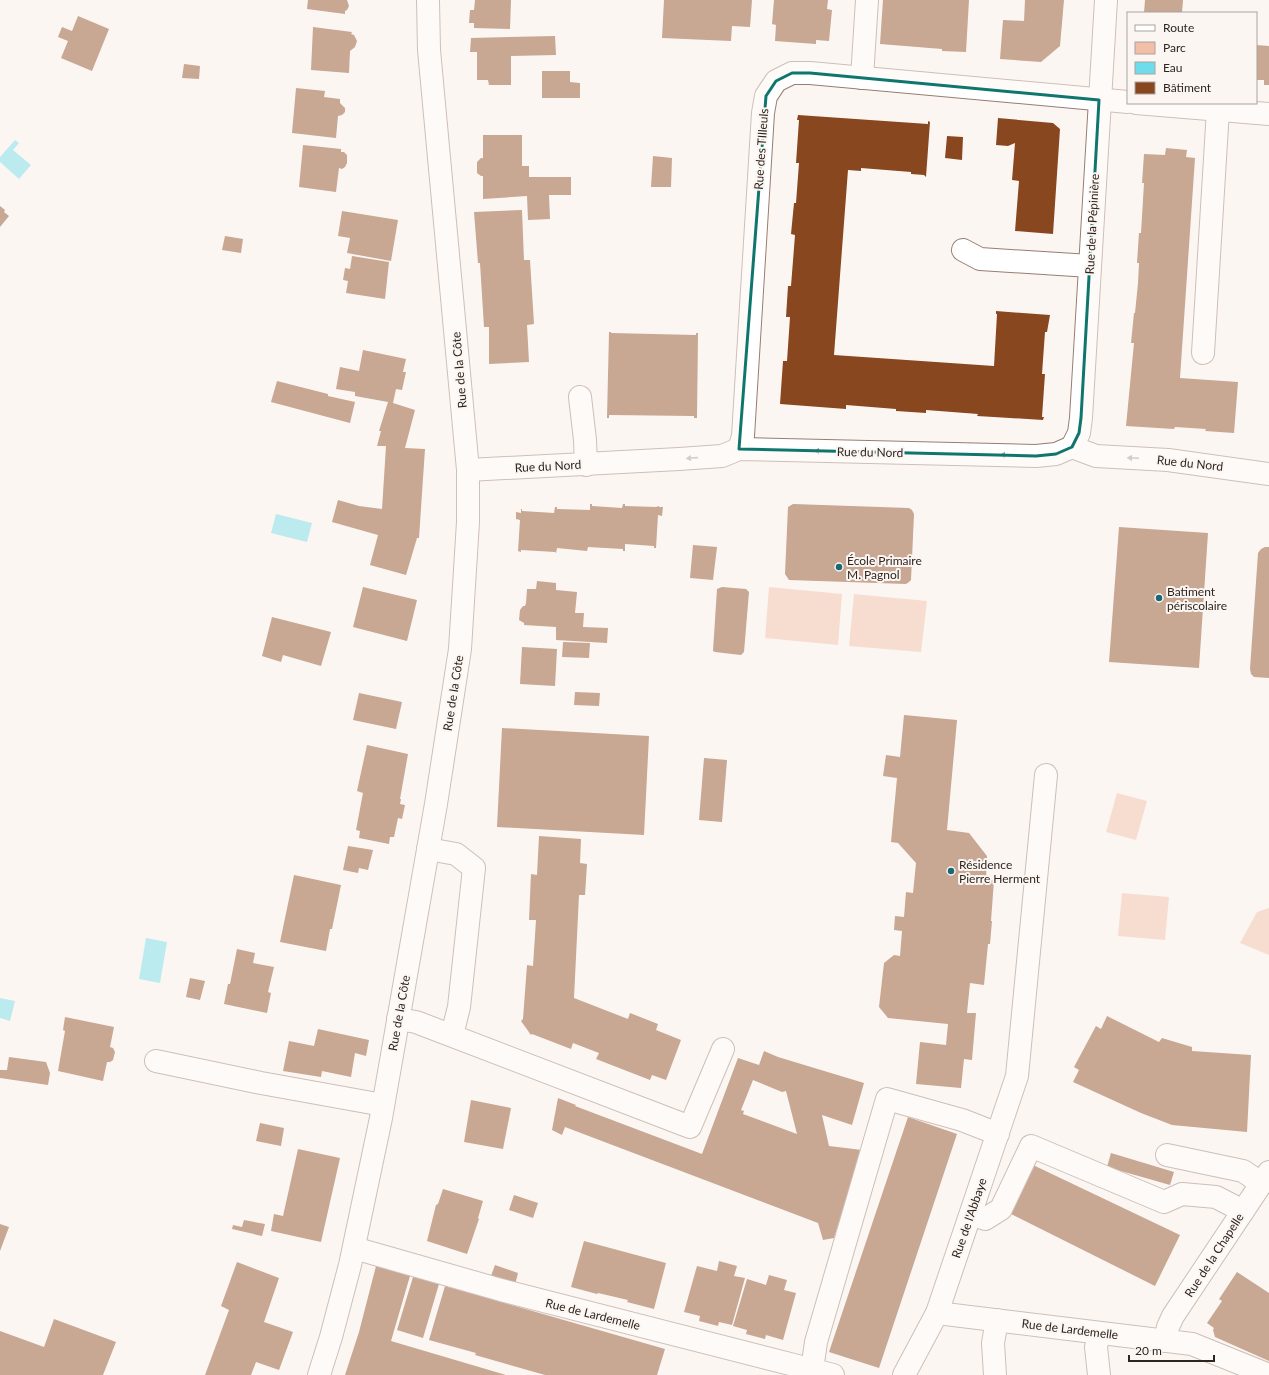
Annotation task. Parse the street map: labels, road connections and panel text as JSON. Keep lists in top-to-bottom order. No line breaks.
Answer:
{"streets":{"street":["Rue des TIlleuls","Rue de la Pépinière","Rue de la Côte","Rue du Nord","Rue de l'Abbaye","Rue de la Chapelle","Rue de Lardemelle"]},"crossings":[["Rue des TIlleuls","Rue de la Pépinière"],["Rue des TIlleuls","Rue du Nord"],["Rue de la Pépinière","Rue du Nord"],["Rue de la Côte","Rue du Nord"],["Rue de la Côte","Rue de Lardemelle"],["Rue de l'Abbaye","Rue de Lardemelle"],["Rue de la Chapelle","Rue de Lardemelle"]],"one_way":["Rue du Nord"],"places":["École Primaire M. Pagnol","Batiment périscolaire","Résidence Pierre Herment"],"legend":["Route","Parc","Eau","Bâtiment"],"scale_bar":"20 m"}
